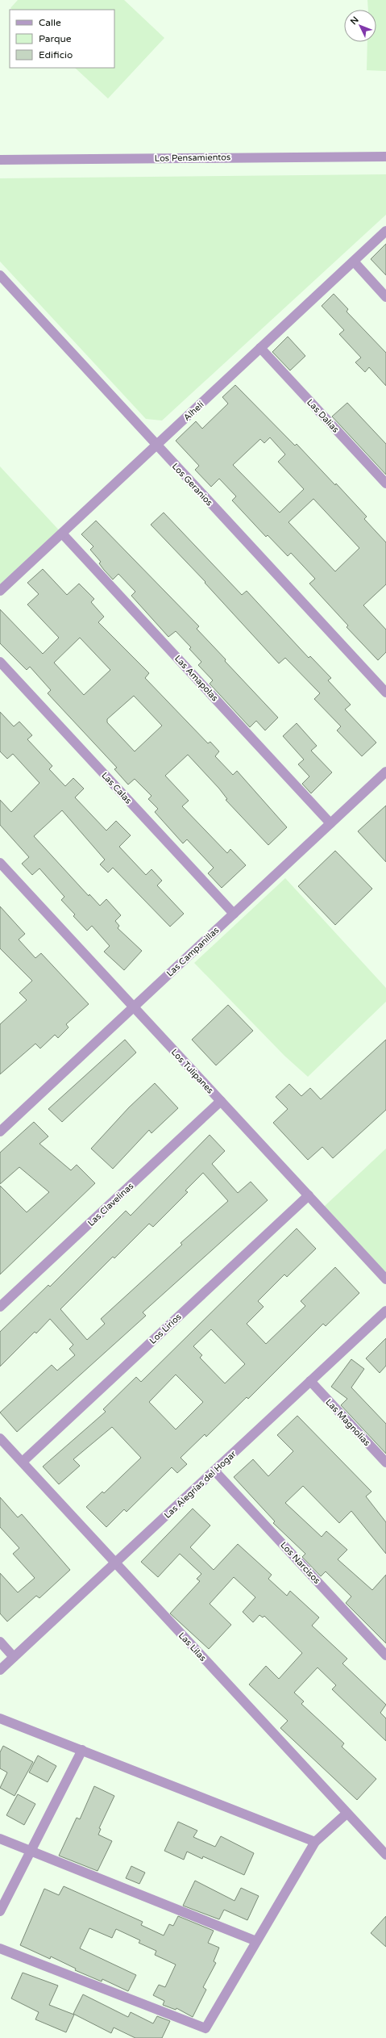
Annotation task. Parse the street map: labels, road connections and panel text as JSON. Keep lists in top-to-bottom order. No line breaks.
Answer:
{"streets":{"street":["Los Pensamientos","Alhelí","Las Dalias","Los Geranios","Las Amapolas","Las Calas","Las Campanillas","Los Tulipanes","Las Clavelinas","Los Lirios","Las Magnolias","Las Alegrías del Hogar","Los Narcisos","Las Lilas"]},"crossings":[["Alhelí","Las Dalias"],["Alhelí","Los Geranios"],["Alhelí","Las Amapolas"],["Las Amapolas","Las Campanillas"],["Las Calas","Las Campanillas"],["Las Campanillas","Los Tulipanes"],["Los Tulipanes","Las Clavelinas"],["Los Tulipanes","Los Lirios"],["Los Lirios","Las Lilas"],["Las Magnolias","Las Alegrías del Hogar"],["Las Alegrías del Hogar","Los Narcisos"],["Las Alegrías del Hogar","Las Lilas"]],"legend":["Calle","Parque","Edificio"],"north":"top left"}
